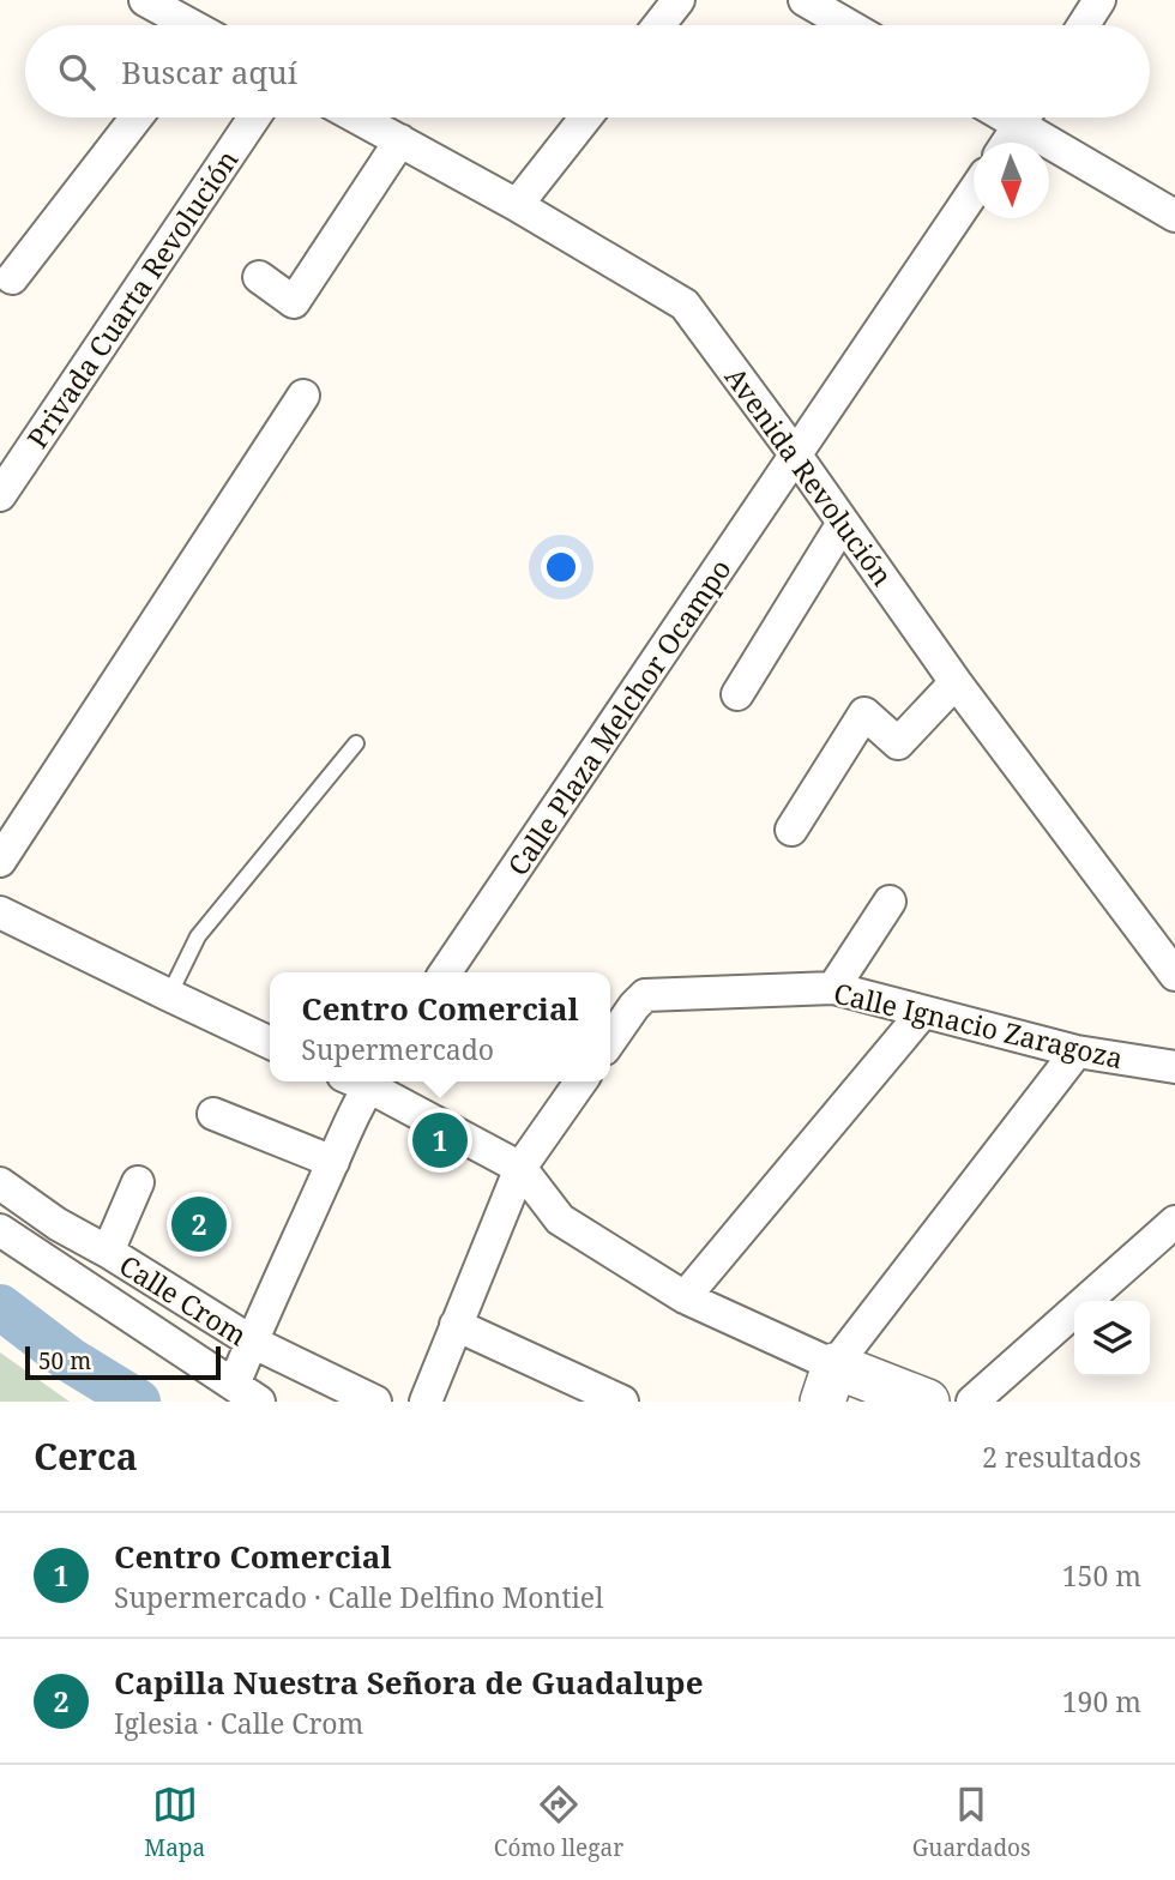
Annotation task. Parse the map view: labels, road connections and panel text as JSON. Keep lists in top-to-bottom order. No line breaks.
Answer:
{"streets":{"street":["Privada Cuarta Revolución","Avenida Revolución","Calle Plaza Melchor Ocampo","Calle Ignacio Zaragoza","Calle Crom"]},"crossings":[["Avenida Revolución","Calle Plaza Melchor Ocampo"]],"scale_bar":"50 m","north":"bottom","page":{"search":"Buscar aquí","popup":["Centro Comercial","Supermercado"],"pins":["1","2"],"scale":"50 m","heading":["Cerca","2 resultados"],"list":[{"mark":"1","name":"Centro Comercial","note":"Supermercado · Calle Delfino Montiel","value":"150 m"},{"mark":"2","name":"Capilla Nuestra Señora de Guadalupe","note":"Iglesia · Calle Crom","value":"190 m"}],"nav":["Mapa","Cómo llegar","Guardados"]}}
